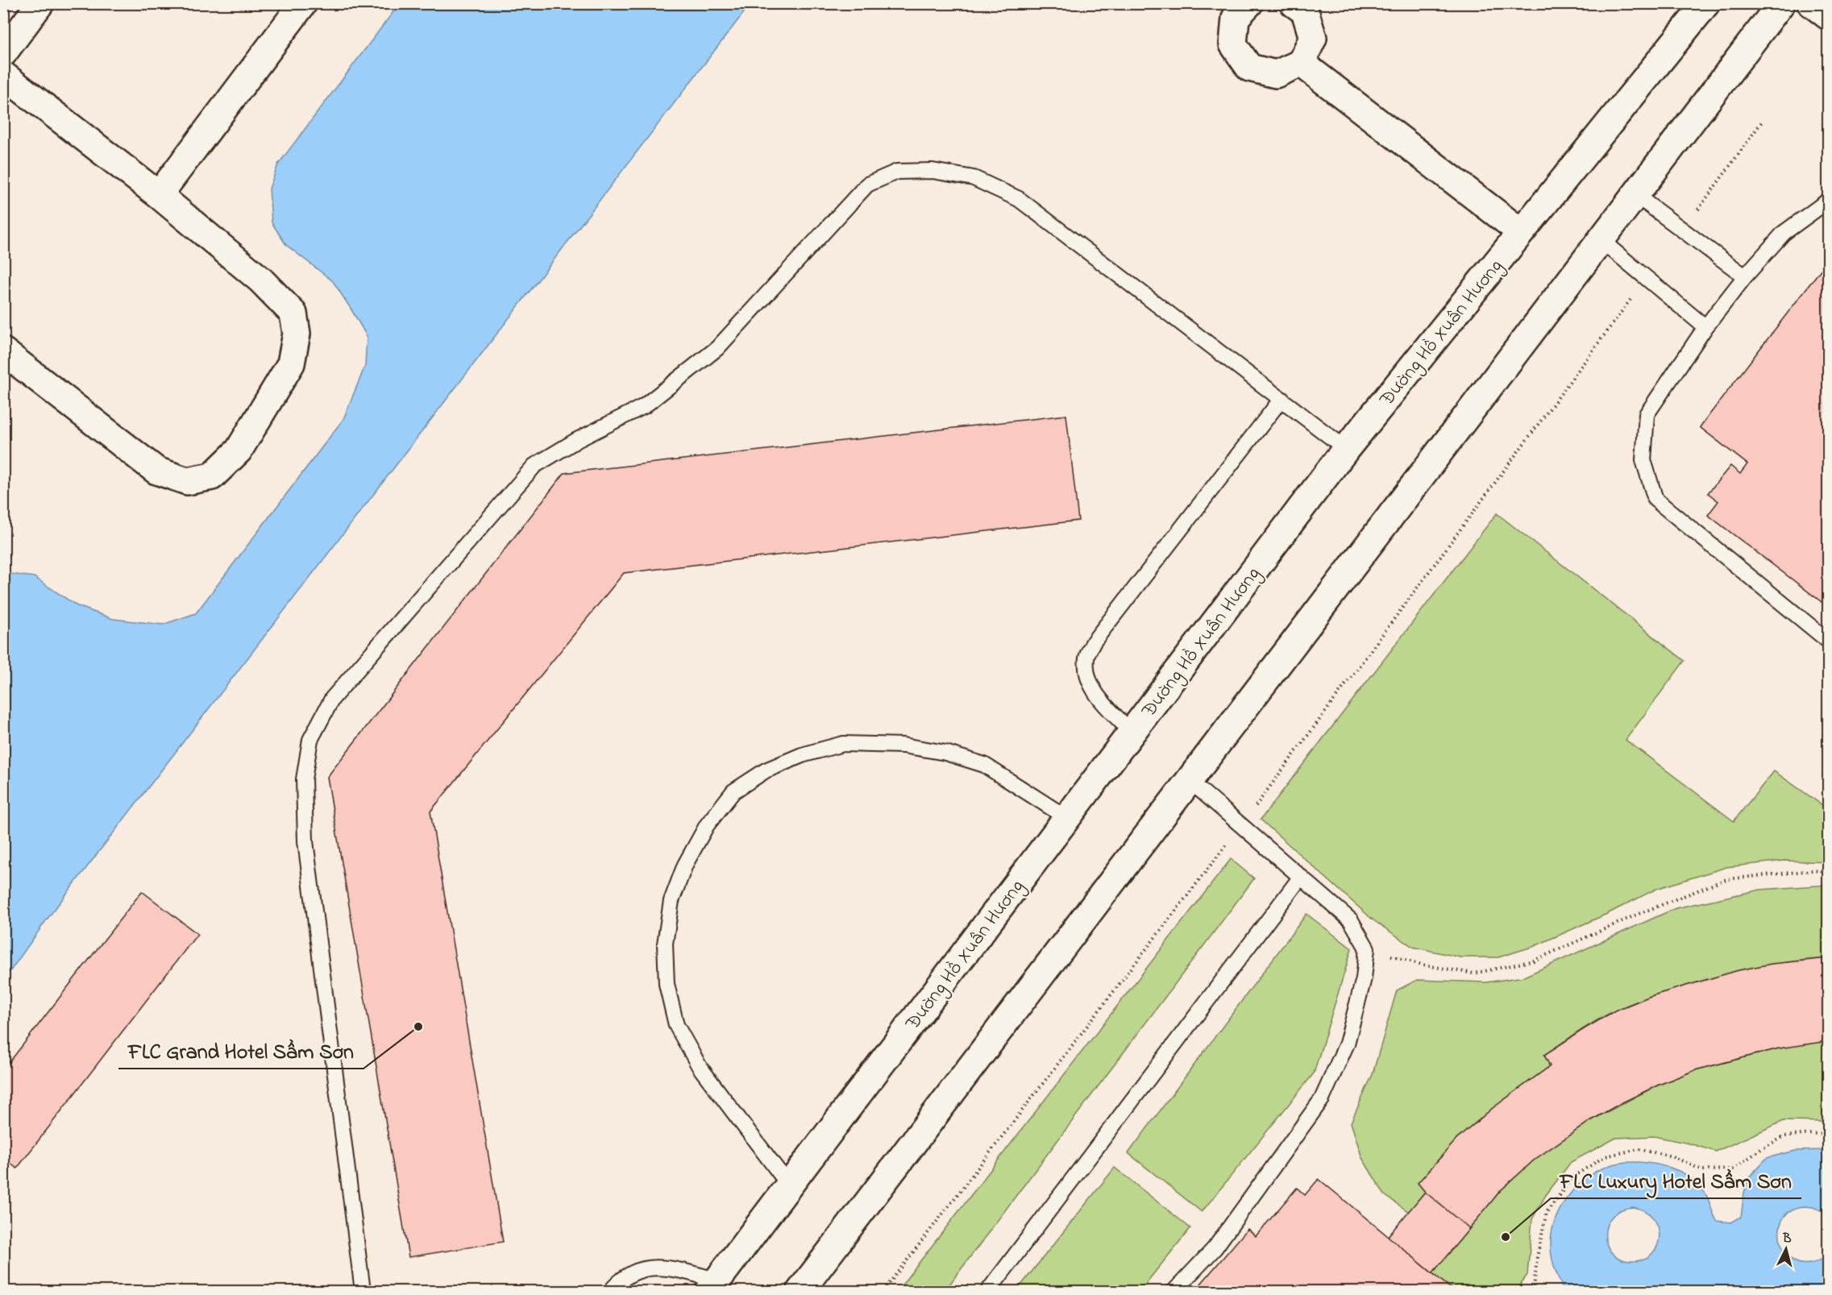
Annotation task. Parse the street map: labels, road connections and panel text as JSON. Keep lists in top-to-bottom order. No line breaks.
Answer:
{"streets":{"main road":["Đường Hồ Xuân Hương"]},"places":["FLC Grand Hotel Sầm Sơn","FLC Luxury Hotel Sầm Sơn"],"north":"top"}
